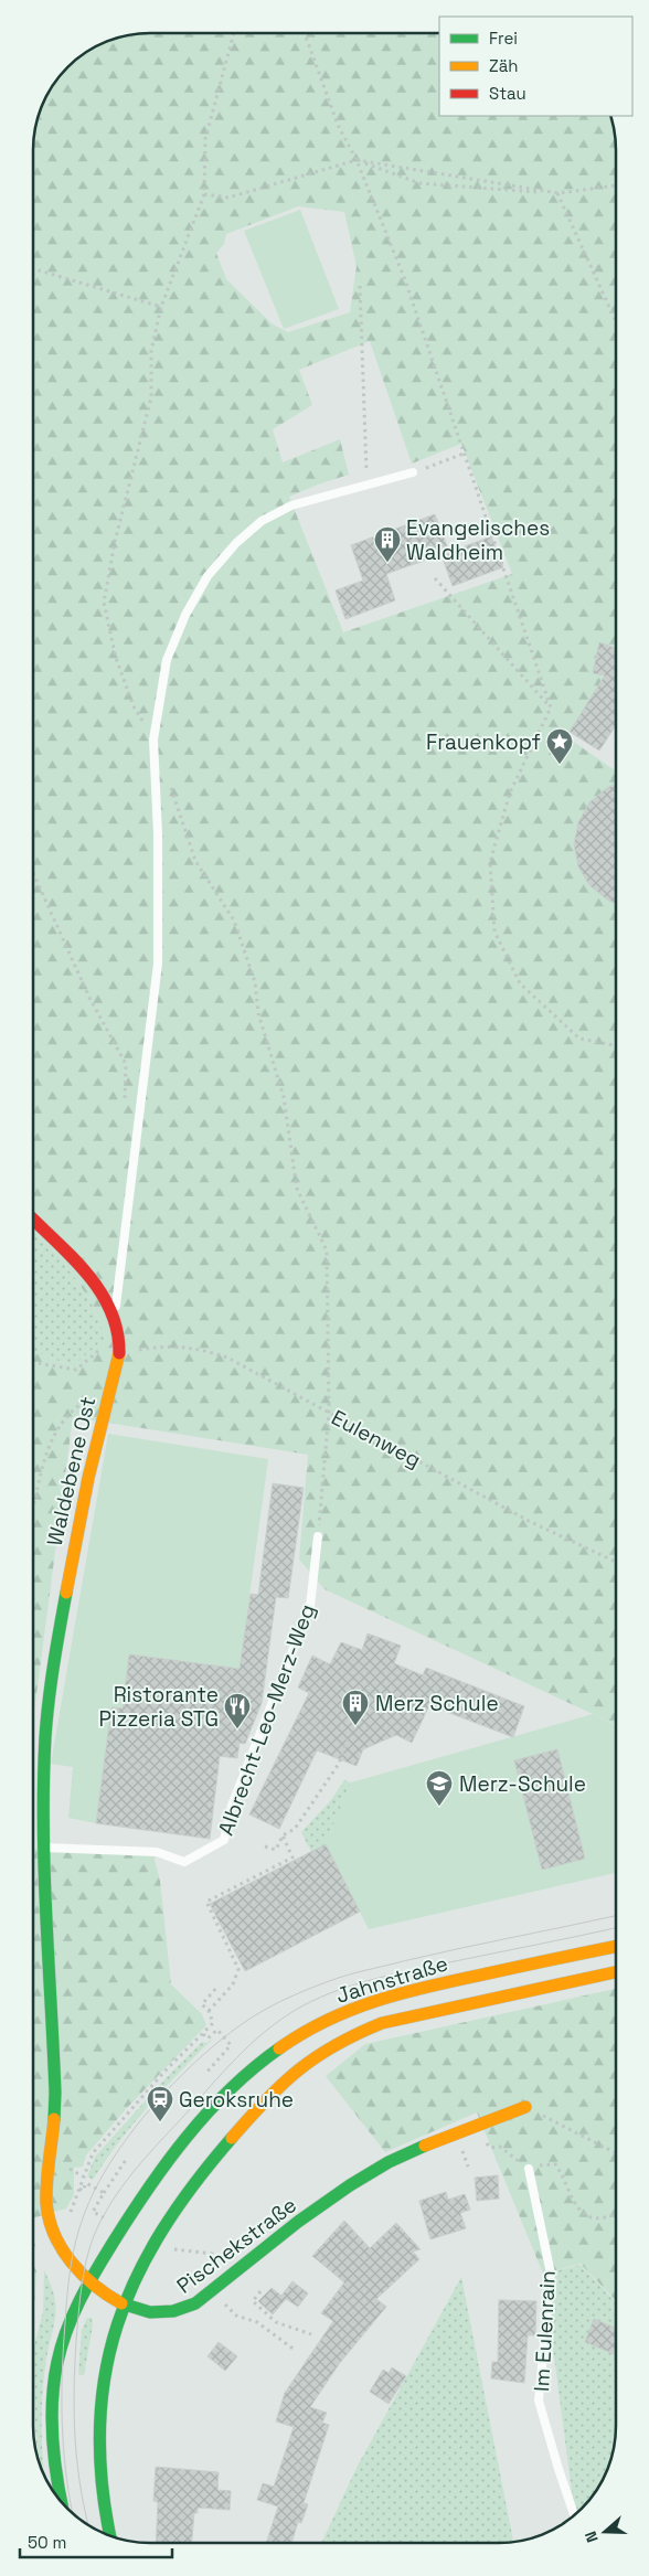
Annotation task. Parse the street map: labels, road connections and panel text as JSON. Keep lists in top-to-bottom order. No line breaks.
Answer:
{"streets":{"main road":["Waldebene Ost","Jahnstraße","Pischekstraße"],"lane":["Albrecht-Leo-Merz-Weg","Im Eulenrain"],"path":["Eulenweg"]},"crossings":[["Eulenweg","Waldebene Ost"],["Waldebene Ost","Albrecht-Leo-Merz-Weg"],["Waldebene Ost","Jahnstraße"],["Waldebene Ost","Pischekstraße"],["Jahnstraße","Pischekstraße"]],"places":{"building":["Evangelisches Waldheim","Merz Schule"],"place":["Frauenkopf"],"restaurant":["Ristorante Pizzeria STG"],"school or university":["Merz-Schule"],"station":["Geroksruhe"]},"legend":["Frei","Zäh","Stau"],"scale_bar":"50 m","north":"left"}
